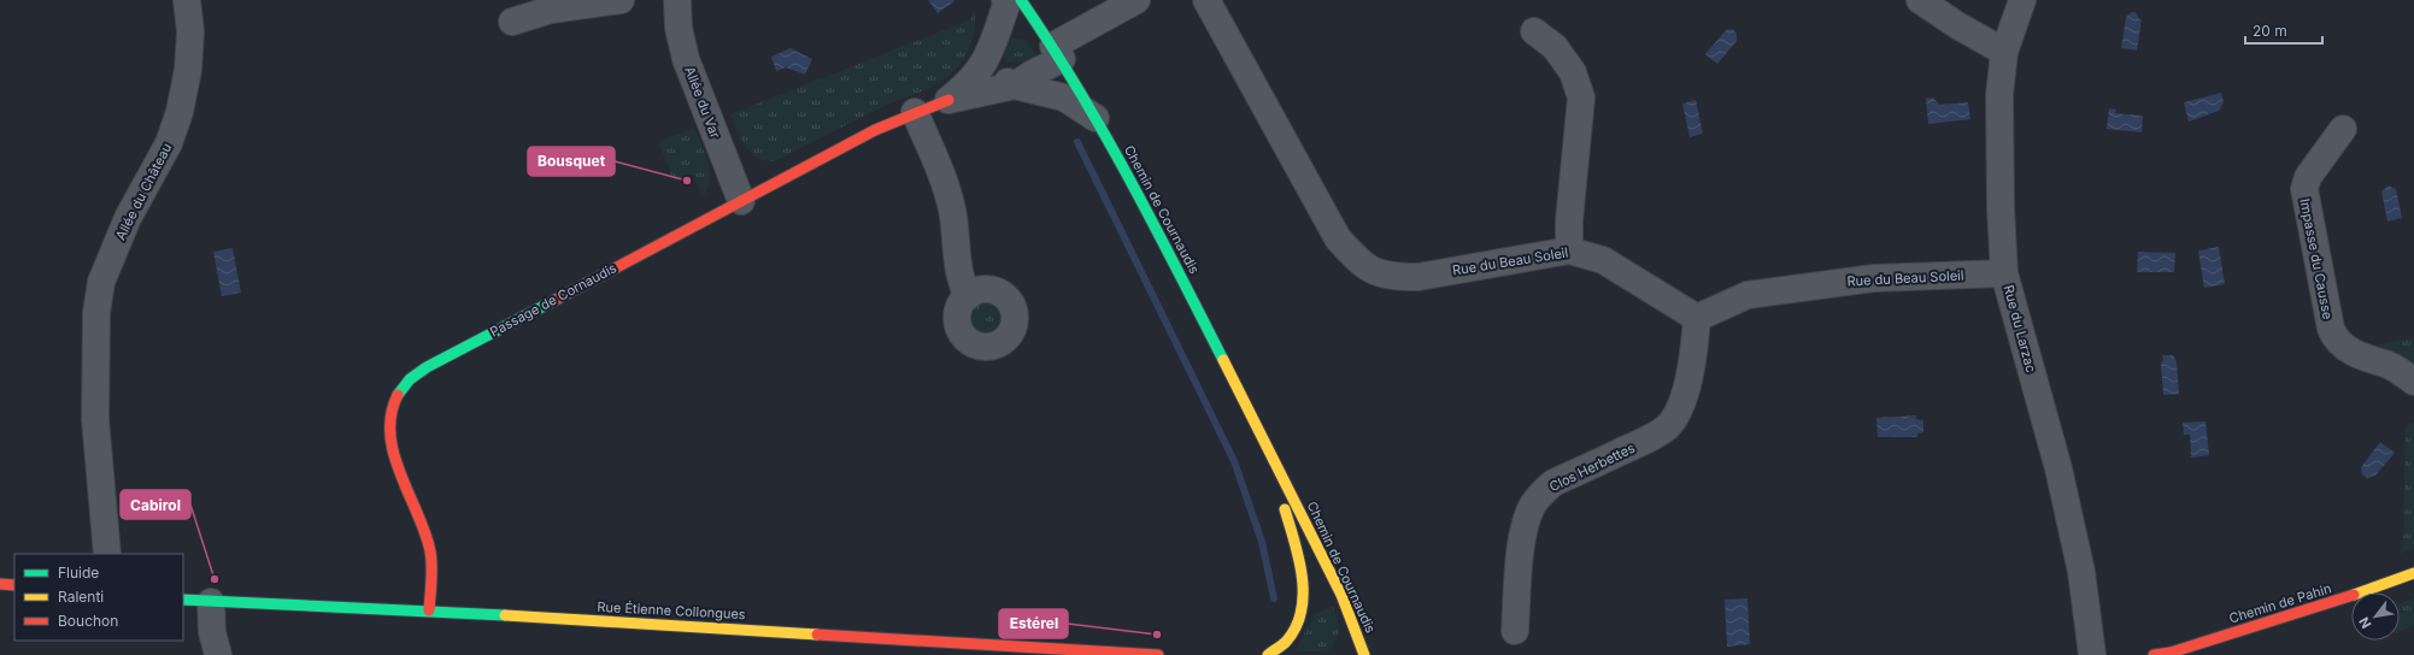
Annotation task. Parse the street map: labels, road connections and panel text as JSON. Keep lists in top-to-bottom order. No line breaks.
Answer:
{"streets":{"street":["Allée du Var","Allée du Château","Chemin de Cournaudis","Impasse du Causse","Rue du Beau Soleil","Passage de Cornaudis","Rue du Larzac","Clos Herbettes","Chemin de Pahin","Rue Étienne Collongues"]},"crossings":[["Allée du Var","Passage de Cornaudis"],["Chemin de Cournaudis","Passage de Cornaudis"],["Rue du Beau Soleil","Rue du Larzac"],["Rue du Beau Soleil","Clos Herbettes"],["Passage de Cornaudis","Rue Étienne Collongues"]],"places":["Bousquet","Cabirol","Estérel"],"legend":["Fluide","Ralenti","Bouchon"],"scale_bar":"20 m","north":"bottom left"}
